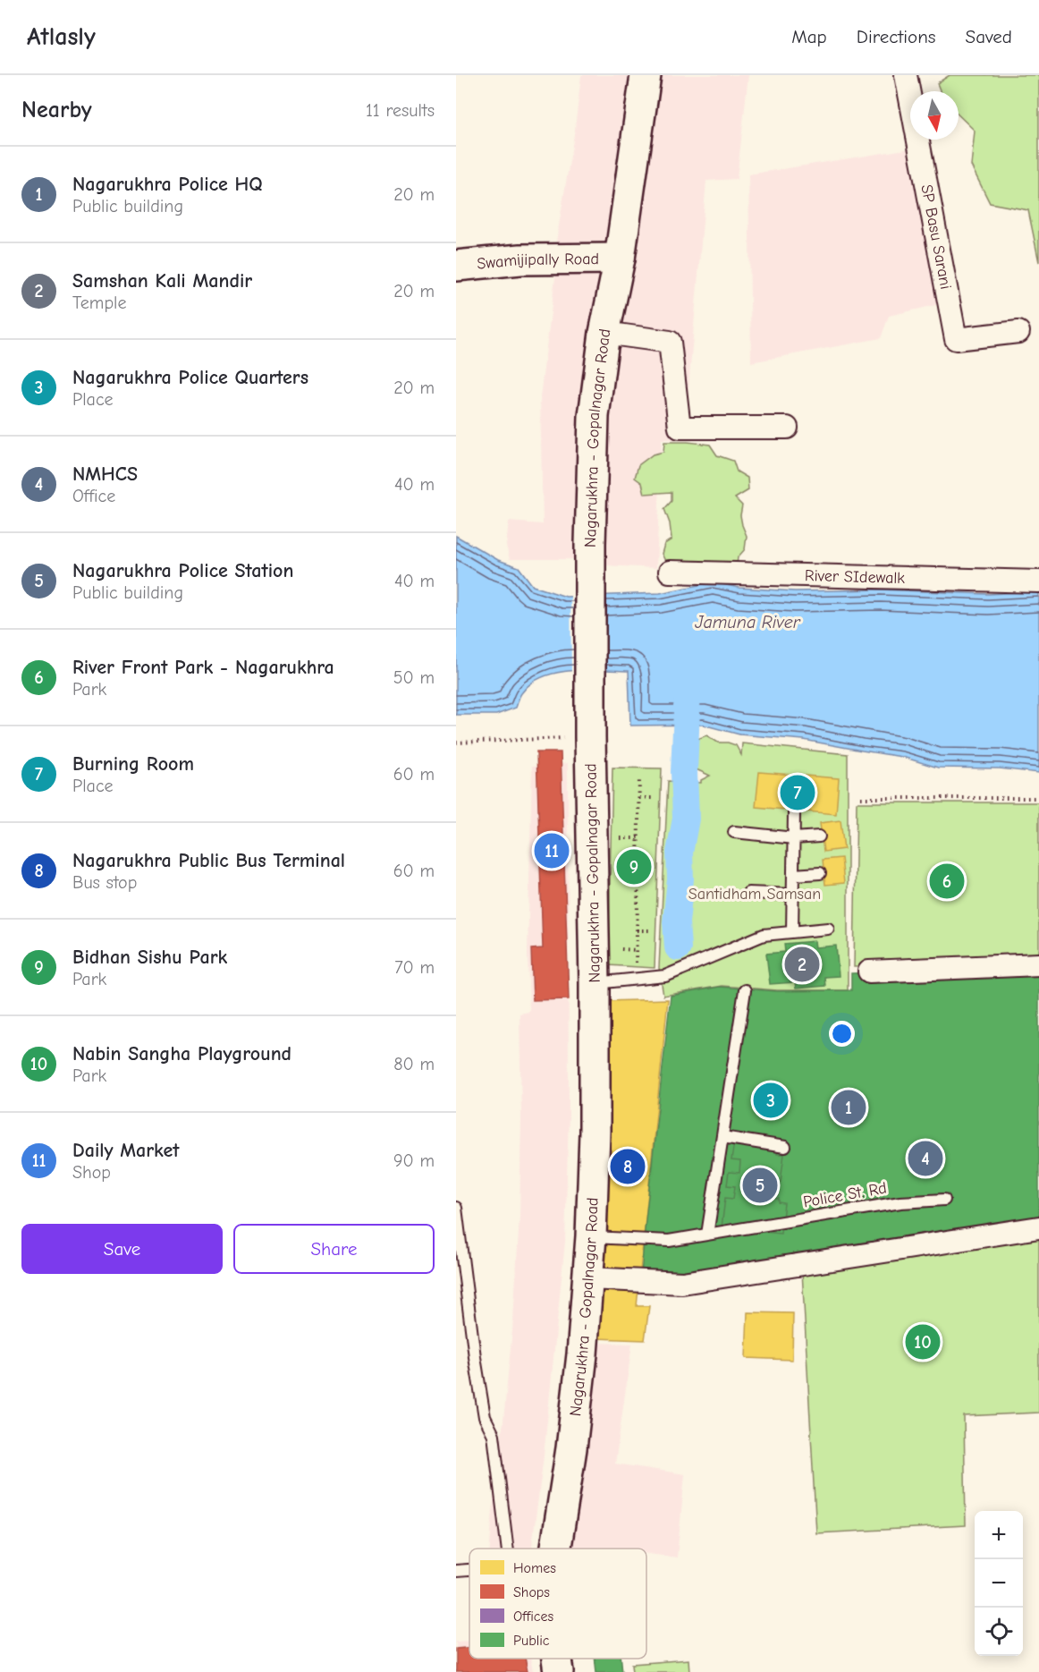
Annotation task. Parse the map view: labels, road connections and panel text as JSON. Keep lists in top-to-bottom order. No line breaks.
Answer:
{"streets":{"main road":["Swamijipally Road","Nagarukhra - Gopalnagar Road"],"street":["SP Basu Sarani","River SIdewalk"],"lane":["Police St. Rd"]},"crossings":[["Swamijipally Road","Nagarukhra - Gopalnagar Road"],["Nagarukhra - Gopalnagar Road","Police St. Rd"]],"water":["Jamuna River"],"parks":["Santidham Samsan"],"legend":["Homes","Shops","Offices","Public"],"north":"bottom","page":{"header":"Atlasly","nav":["Map","Directions","Saved"],"heading":["Nearby","11 results"],"list":[{"mark":"1","name":"Nagarukhra Police HQ","note":"Public building","value":"20 m"},{"mark":"2","name":"Samshan Kali Mandir","note":"Temple","value":"20 m"},{"mark":"3","name":"Nagarukhra Police Quarters","note":"Place","value":"20 m"},{"mark":"4","name":"NMHCS","note":"Office","value":"40 m"},{"mark":"5","name":"Nagarukhra Police Station","note":"Public building","value":"40 m"},{"mark":"6","name":"River Front Park - Nagarukhra","note":"Park","value":"50 m"},{"mark":"7","name":"Burning Room","note":"Place","value":"60 m"},{"mark":"8","name":"Nagarukhra Public Bus Terminal","note":"Bus stop","value":"60 m"},{"mark":"9","name":"Bidhan Sishu Park","note":"Park","value":"70 m"},{"mark":"10","name":"Nabin Sangha Playground","note":"Park","value":"80 m"},{"mark":"11","name":"Daily Market","note":"Shop","value":"90 m"}],"pins":["7","11","9","6","2","3","1","4","8","5","10"],"buttons":["Save","Share"],"map_buttons":["+","−"]}}
